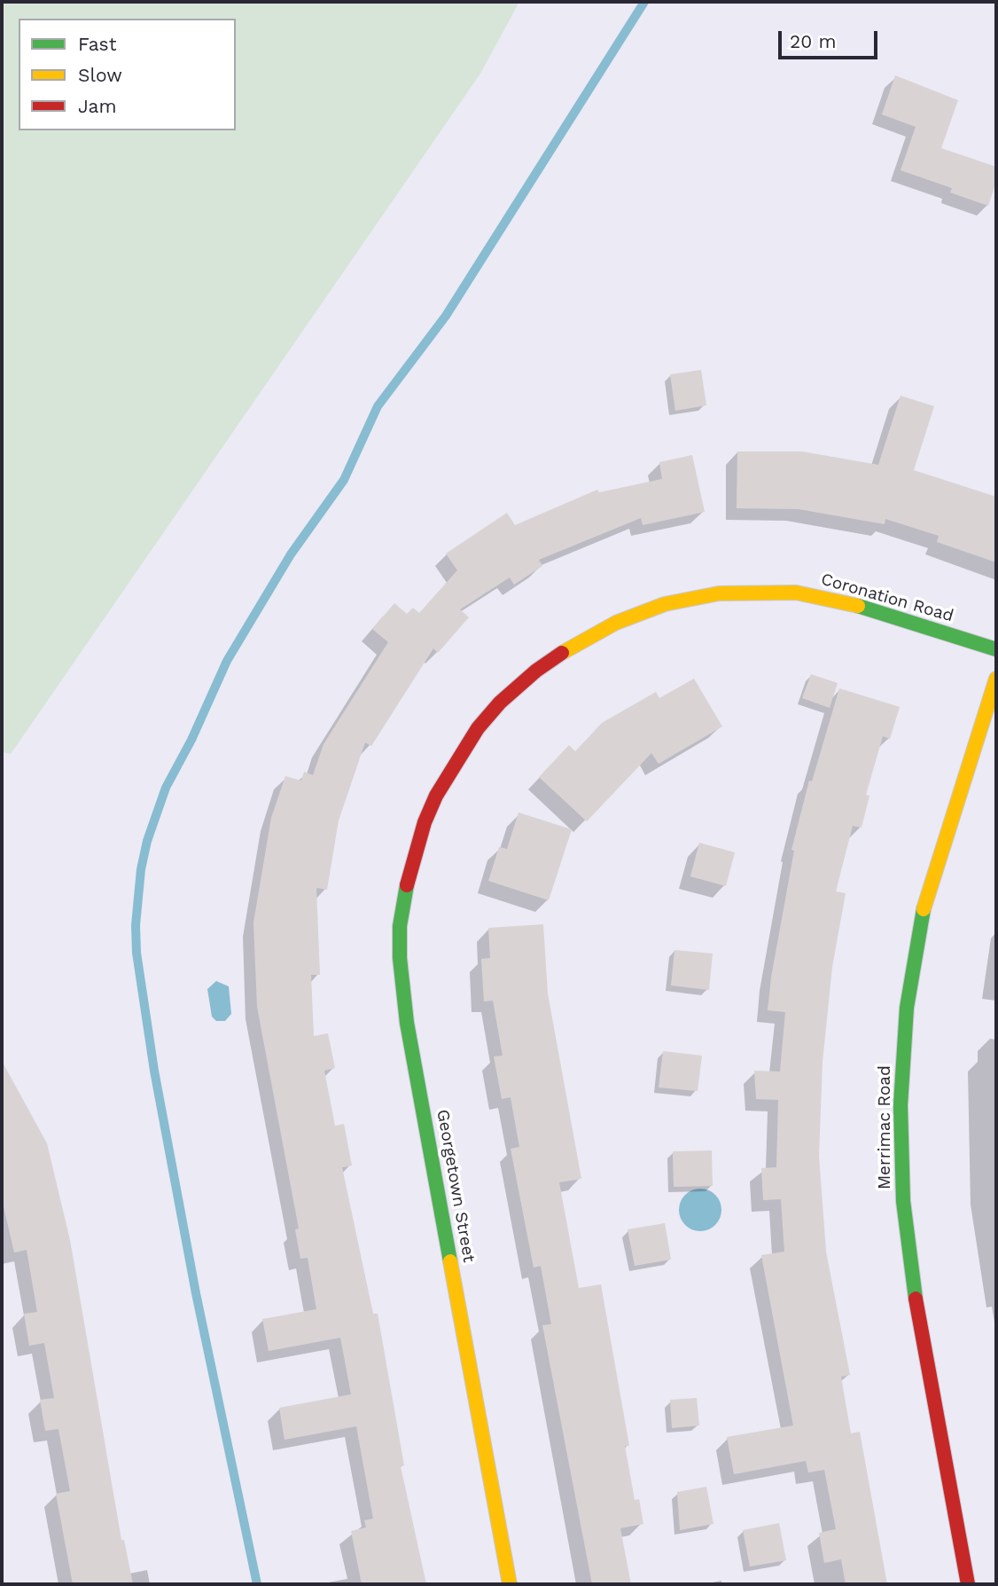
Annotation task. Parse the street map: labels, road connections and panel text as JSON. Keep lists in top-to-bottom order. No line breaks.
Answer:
{"streets":{"street":["Coronation Road","Merrimac Road","Georgetown Street"]},"crossings":[["Coronation Road","Georgetown Street"]],"legend":["Fast","Slow","Jam"],"scale_bar":"20 m"}
